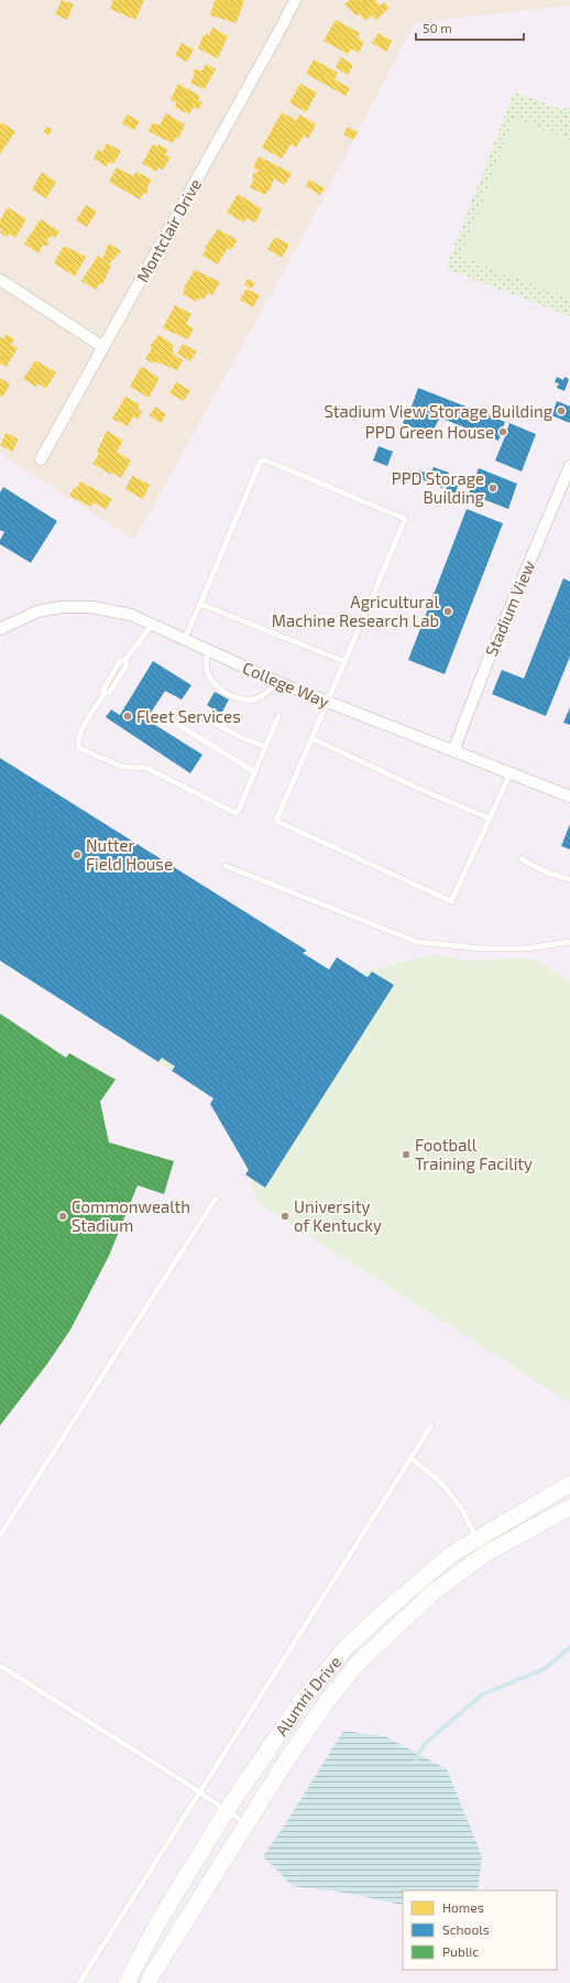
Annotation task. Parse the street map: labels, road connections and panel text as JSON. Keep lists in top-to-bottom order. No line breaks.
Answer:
{"streets":{"main road":["Alumni Drive"],"street":["Montclair Drive","Stadium View","College Way"]},"crossings":[["Stadium View","College Way"]],"places":["Stadium View Storage Building","PPD Green House","PPD Storage Building","Agricultural Machine Research Lab","Fleet Services","Nutter Field House","Football Training Facility","Commonwealth Stadium","University of Kentucky"],"legend":["Homes","Schools","Public"],"scale_bar":"50 m"}
